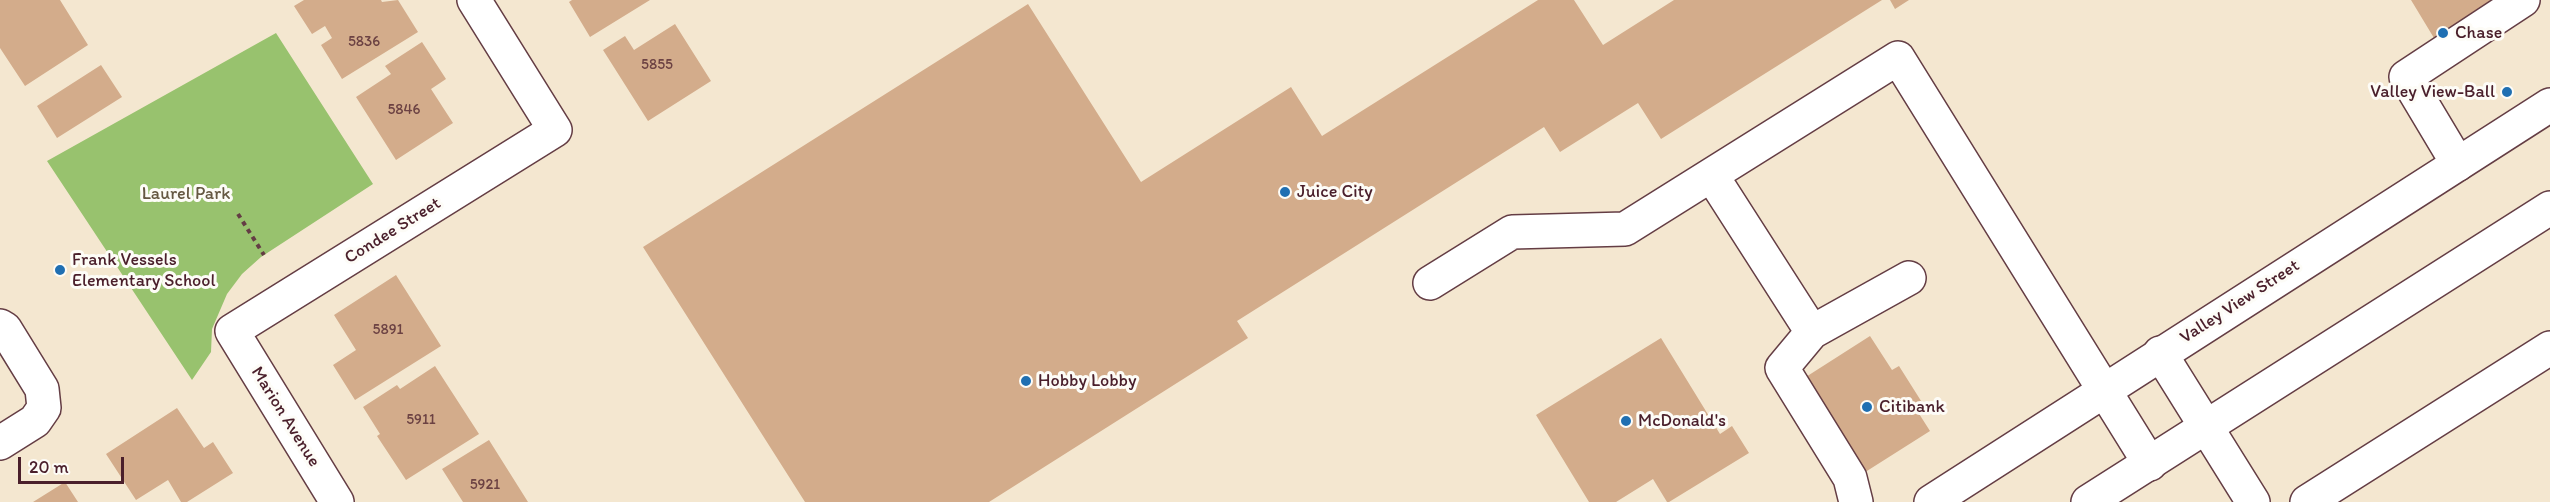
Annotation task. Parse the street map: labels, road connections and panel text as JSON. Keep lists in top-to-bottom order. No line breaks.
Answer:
{"streets":{"main road":["Condee Street","Valley View Street","Marion Avenue"]},"crossings":[["Condee Street","Marion Avenue"]],"parks":["Laurel Park"],"places":["Chase","Valley View-Ball","Juice City","Frank Vessels Elementary School","Hobby Lobby","Citibank","McDonald's"],"house_numbers":["5836","5855","5846","5891","5911","5921"],"scale_bar":"20 m"}
